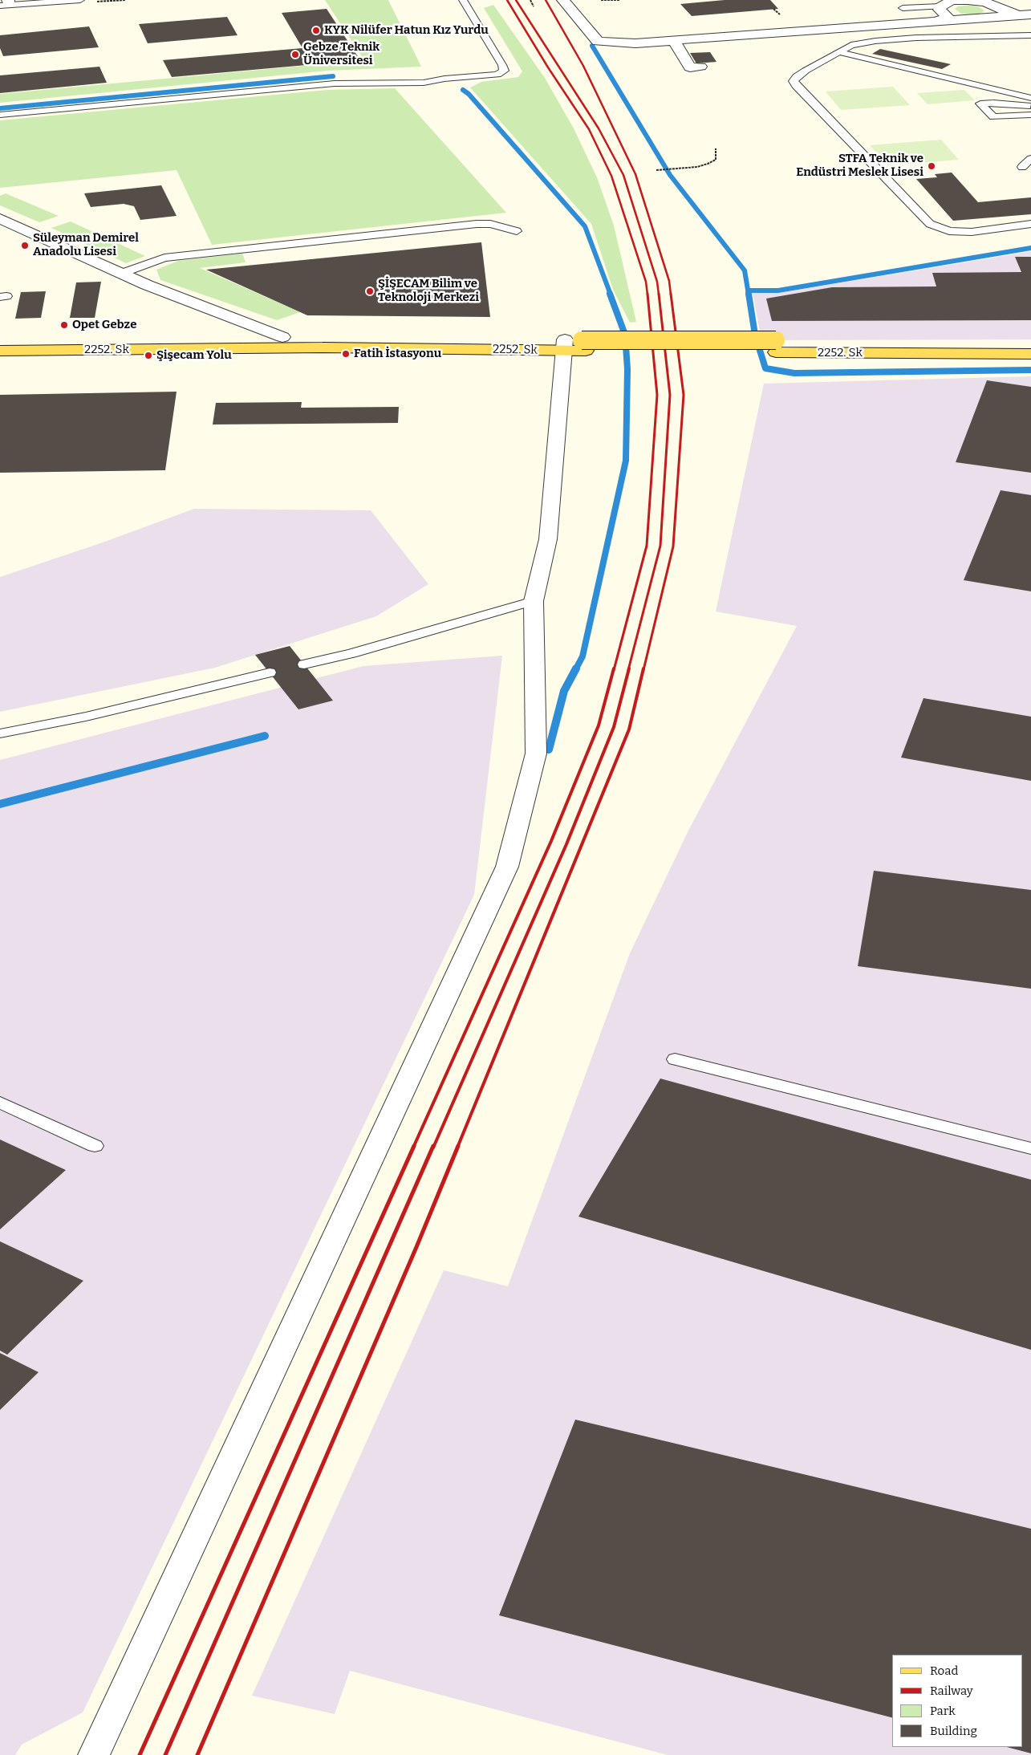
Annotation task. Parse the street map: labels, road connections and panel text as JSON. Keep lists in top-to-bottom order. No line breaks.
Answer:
{"streets":{"main road":["2252. Sk"]},"places":["KYK Nilüfer Hatun Kız Yurdu","Gebze Teknik Üniversitesi","STFA Teknik ve Endüstri Meslek Lisesi","Süleyman Demirel Anadolu Lisesi","ŞİŞECAM Bilim ve Teknoloji Merkezi","Opet Gebze","Fatih İstasyonu","Şişecam Yolu"],"legend":["Road","Railway","Park","Building"]}
